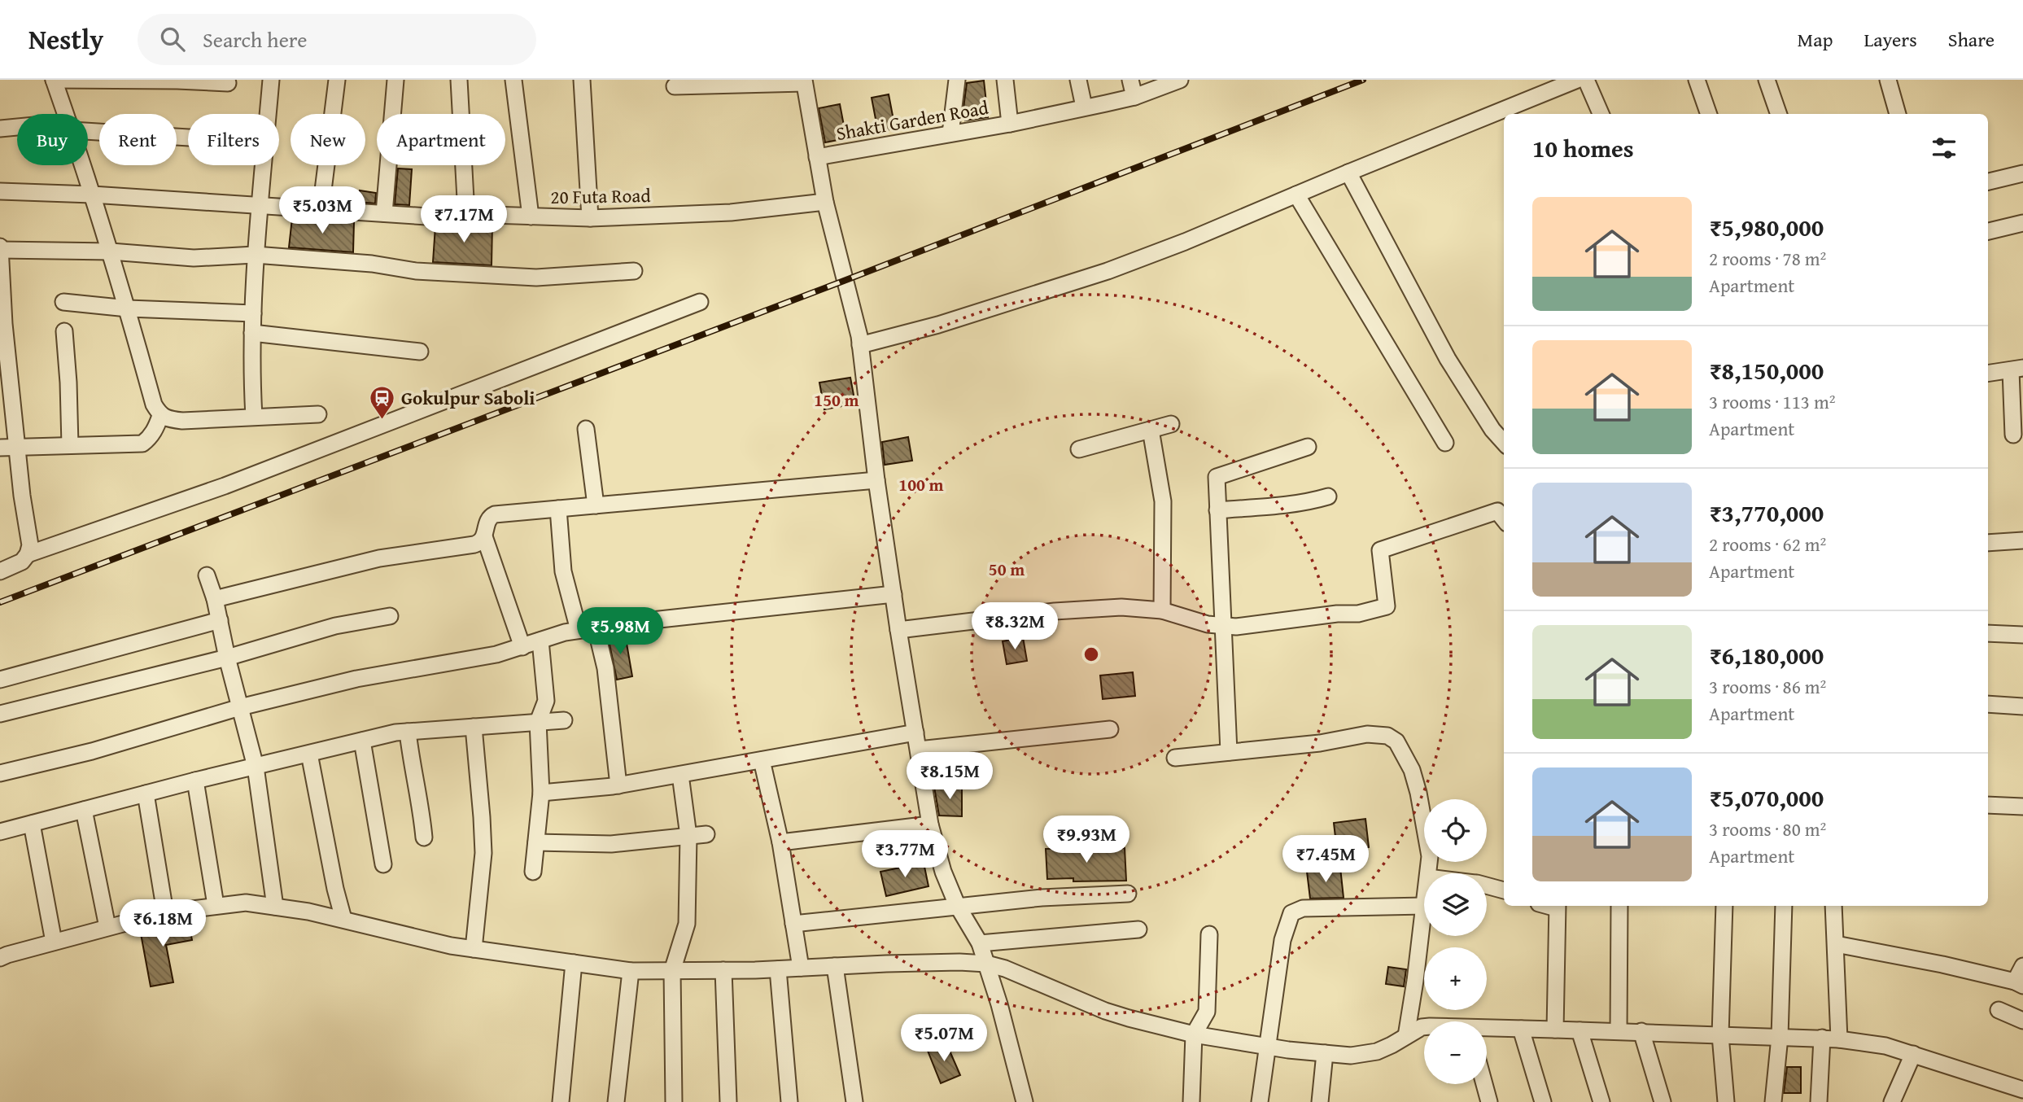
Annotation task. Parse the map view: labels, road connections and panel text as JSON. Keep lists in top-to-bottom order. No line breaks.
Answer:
{"streets":{"street":["Shakti Garden Road","20 Futa Road"]},"places":{"station":["Gokulpur Saboli"]},"page":{"header":"Nestly","search":"Search here","nav":["Map","Layers","Share"],"chip":["Buy","Rent","Filters","New","Apartment"],"heading":"10 homes","list":[{"name":"₹5,980,000","note":"2 rooms · 78 m² · Apartment"},{"name":"₹8,150,000","note":"3 rooms · 113 m² · Apartment"},{"name":"₹3,770,000","note":"2 rooms · 62 m² · Apartment"},{"name":"₹6,180,000","note":"3 rooms · 86 m² · Apartment"},{"name":"₹5,070,000","note":"3 rooms · 80 m² · Apartment"}],"price":["₹5.03M","₹7.17M","₹8.32M","₹5.98M","₹8.15M","₹9.93M","₹3.77M","₹7.45M","₹6.18M","₹5.07M"],"map_buttons":["+","−"]},"rings":["150 m","100 m","50 m"]}
